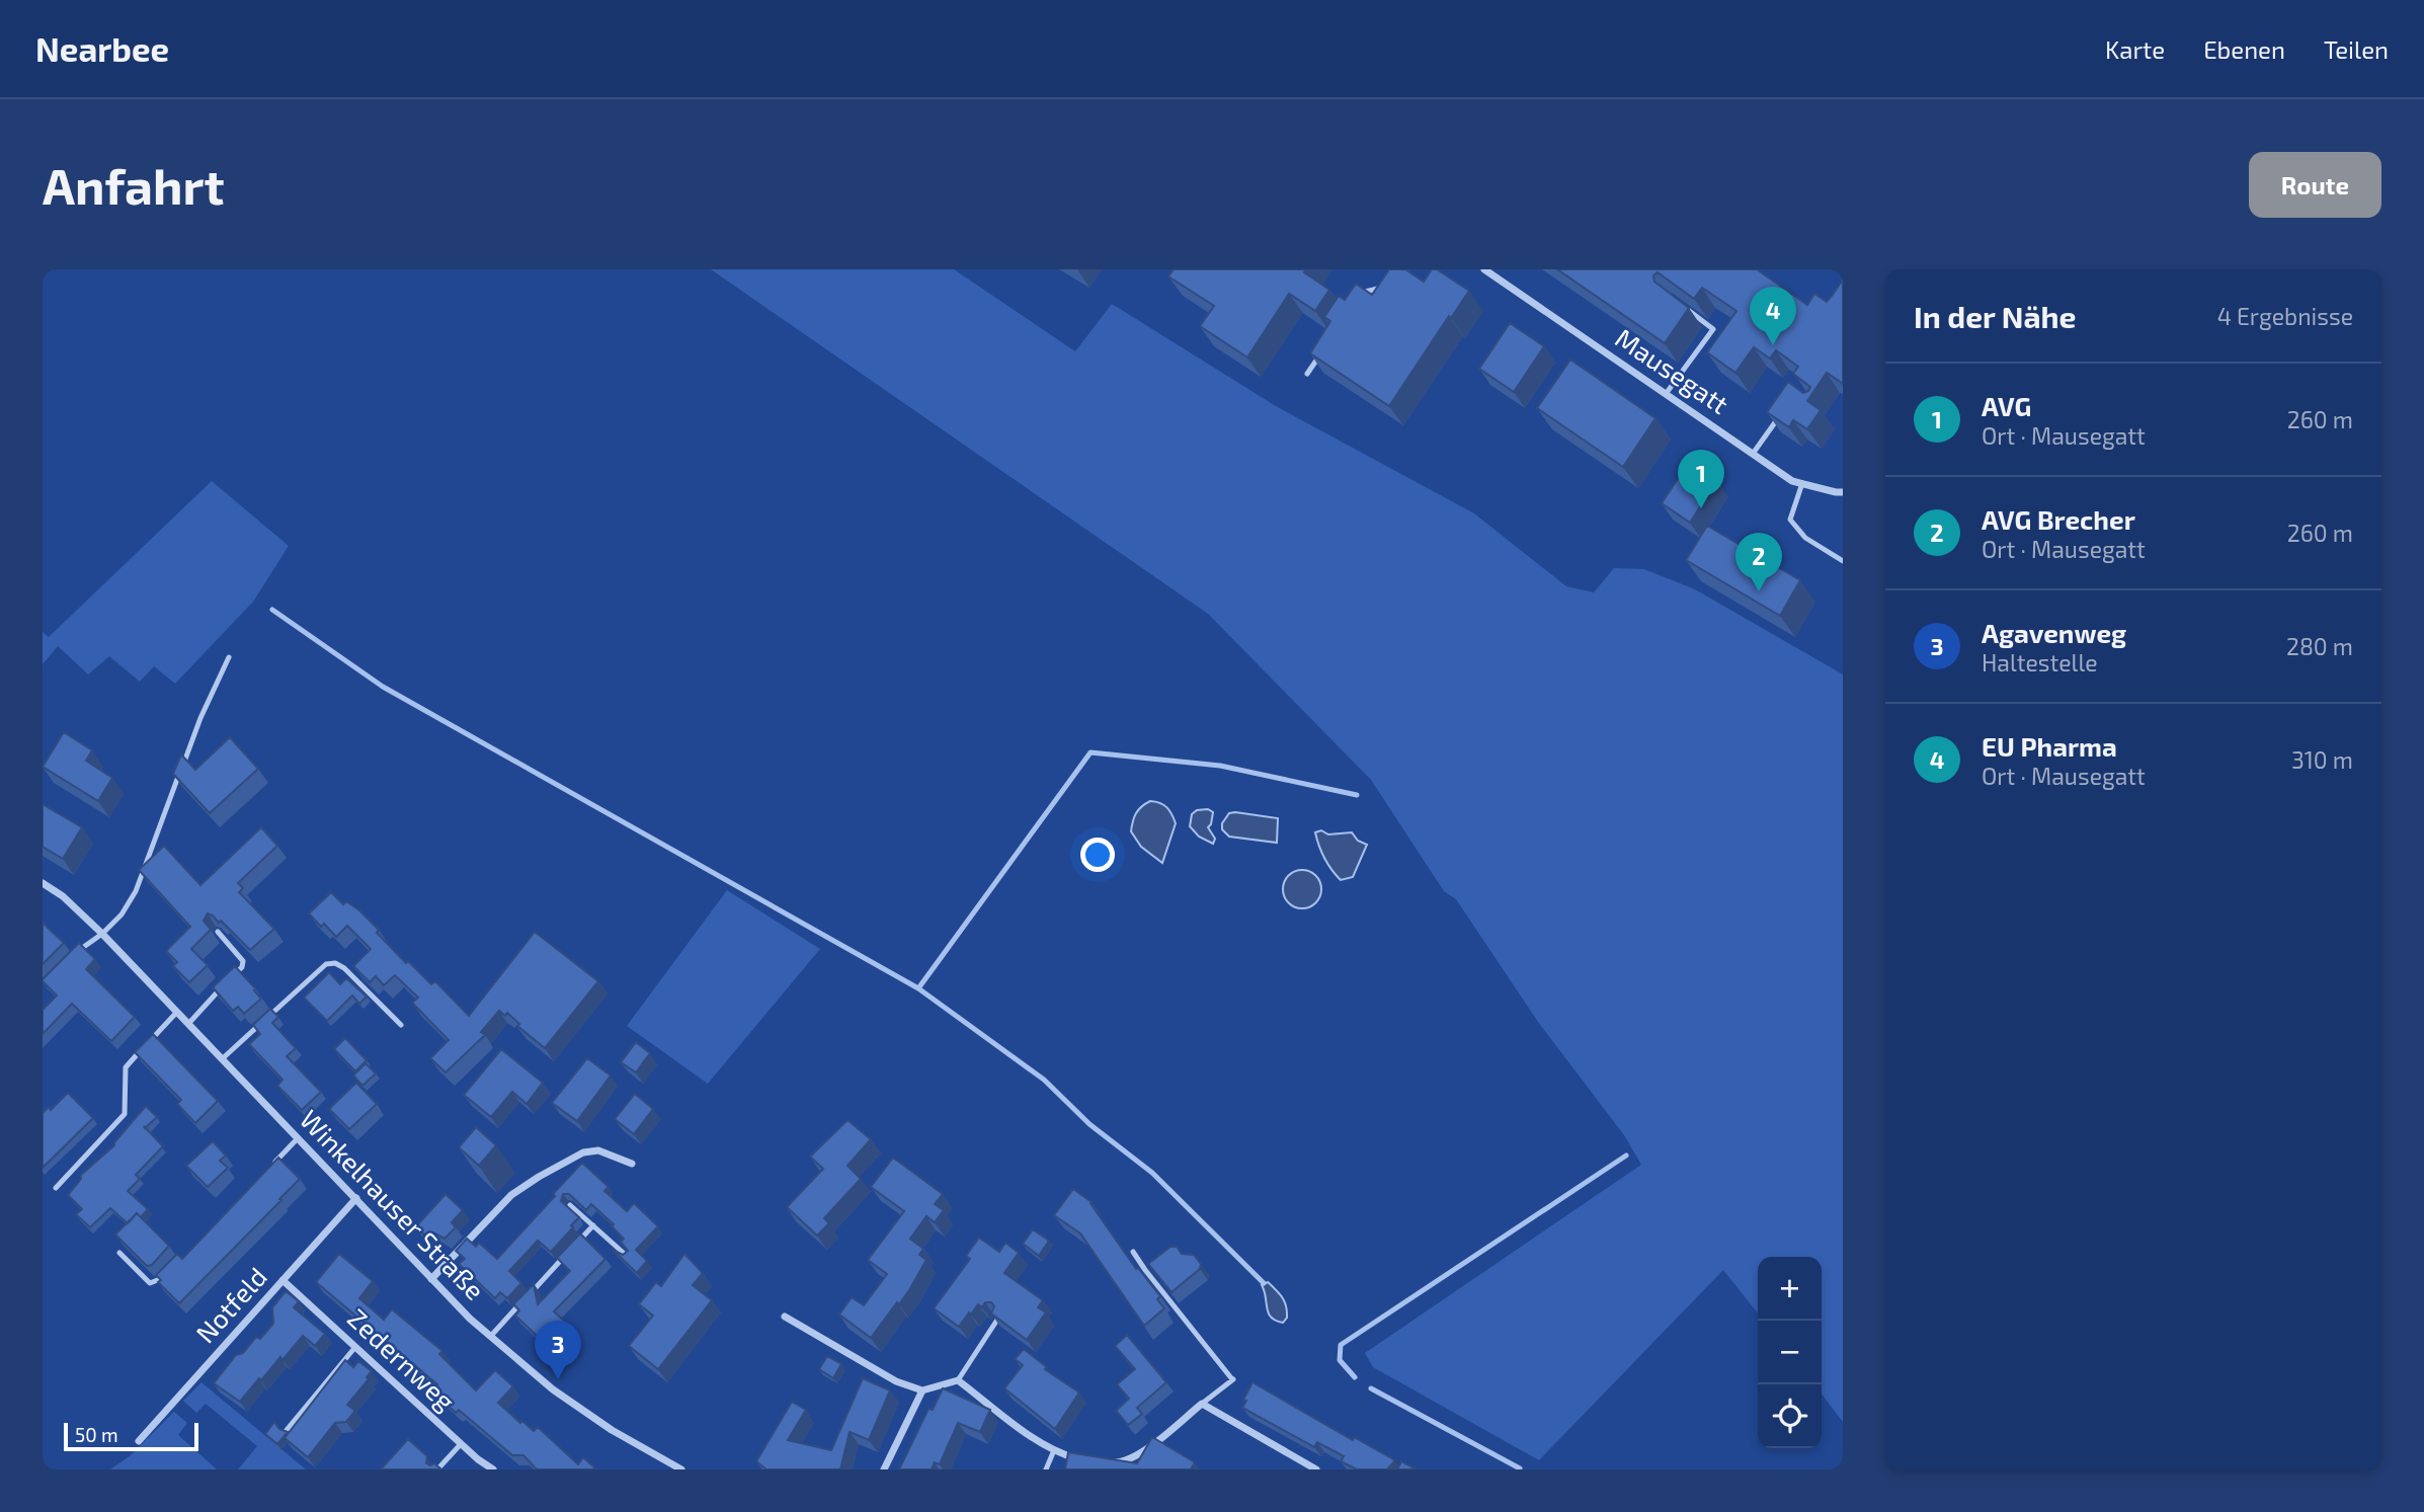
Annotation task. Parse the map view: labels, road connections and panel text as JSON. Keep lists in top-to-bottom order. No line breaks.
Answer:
{"streets":{"street":["Mausegatt","Winkelhauser Straße","Notfeld","Zedernweg"]},"crossings":[["Winkelhauser Straße","Notfeld"],["Notfeld","Zedernweg"]],"scale_bar":"50 m","page":{"header":"Nearbee","nav":["Karte","Ebenen","Teilen"],"buttons":"Route","title":"Anfahrt","heading":["In der Nähe","4 Ergebnisse"],"pins":["4","1","2","3"],"list":[{"mark":"1","name":"AVG","note":"Ort · Mausegatt","value":"260 m"},{"mark":"2","name":"AVG Brecher","note":"Ort · Mausegatt","value":"260 m"},{"mark":"3","name":"Agavenweg","note":"Haltestelle","value":"280 m"},{"mark":"4","name":"EU Pharma","note":"Ort · Mausegatt","value":"310 m"}],"map_buttons":["+","−"],"scale":"50 m"}}
